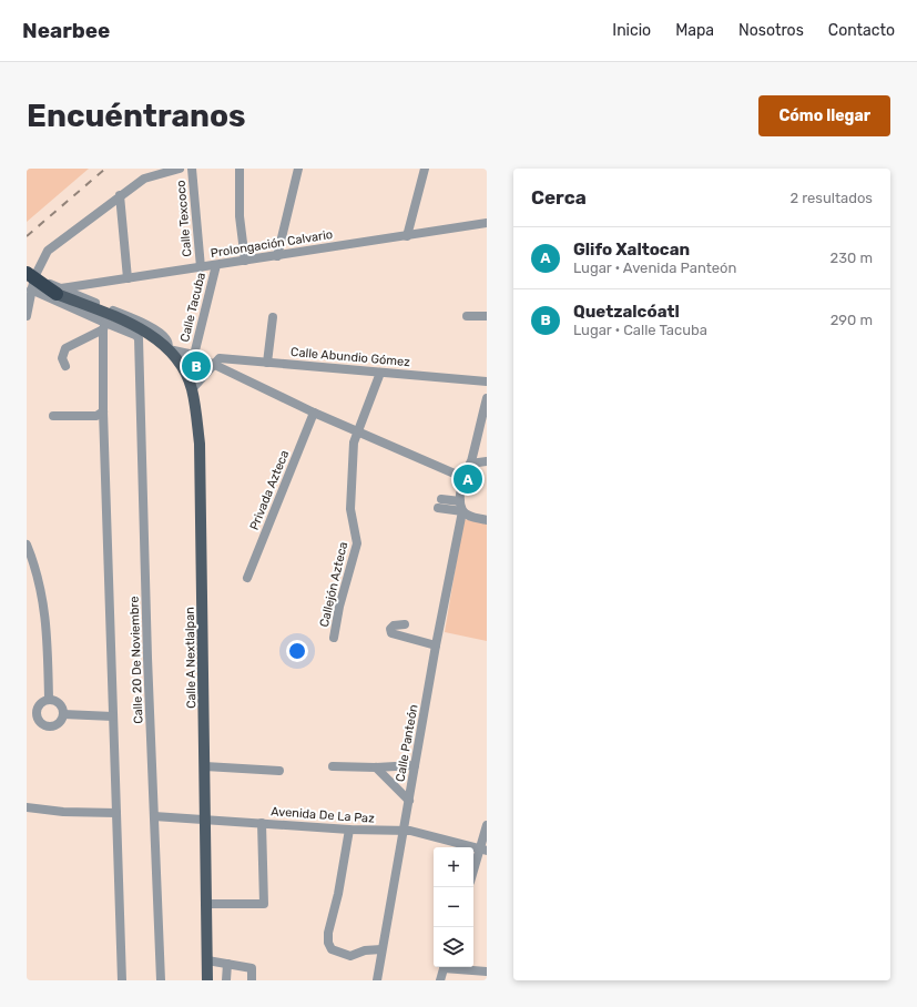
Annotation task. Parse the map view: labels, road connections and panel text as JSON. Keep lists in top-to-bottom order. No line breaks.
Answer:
{"streets":{"main road":["Calle A Nextlalpan"],"street":["Calle Texcoco","Prolongación Calvario","Calle Tacuba","Calle Abundio Gómez","Privada Azteca","Callejón Azteca","Calle 20 De Noviembre","Calle Panteón","Avenida De La Paz"]},"crossings":[["Calle Texcoco","Prolongación Calvario"],["Prolongación Calvario","Calle Tacuba"],["Prolongación Calvario","Calle A Nextlalpan"],["Calle Abundio Gómez","Callejón Azteca"],["Calle A Nextlalpan","Avenida De La Paz"],["Calle 20 De Noviembre","Avenida De La Paz"],["Calle Panteón","Avenida De La Paz"]],"page":{"header":"Nearbee","nav":["Inicio","Mapa","Nosotros","Contacto"],"buttons":"Cómo llegar","title":"Encuéntranos","heading":["Cerca","2 resultados"],"list":[{"mark":"A","name":"Glifo Xaltocan","note":"Lugar · Avenida Panteón","value":"230 m"},{"mark":"B","name":"Quetzalcóatl","note":"Lugar · Calle Tacuba","value":"290 m"}],"pins":["B","A"],"map_buttons":["+","−"]}}
